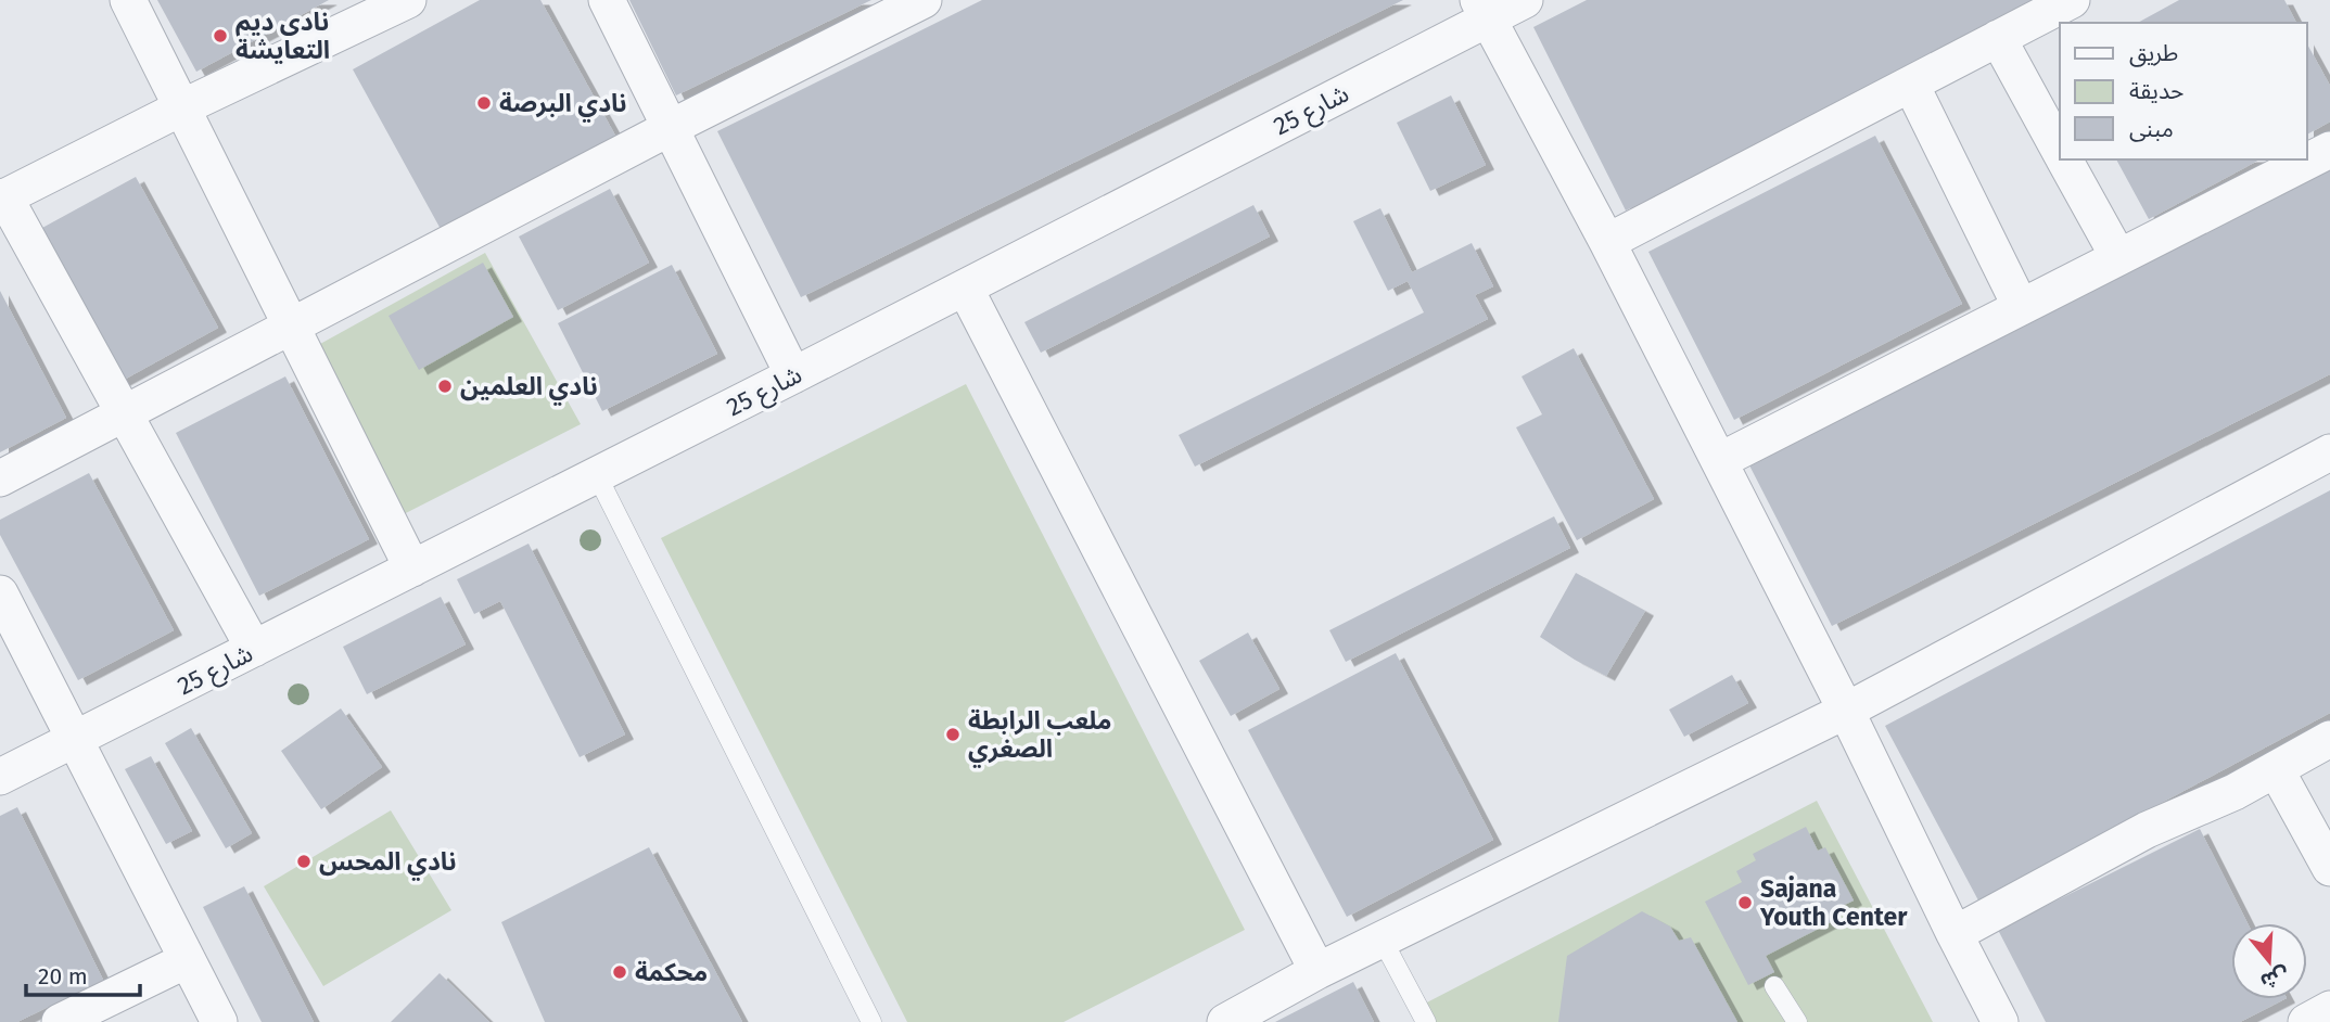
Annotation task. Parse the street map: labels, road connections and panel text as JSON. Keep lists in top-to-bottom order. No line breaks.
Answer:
{"streets":{"street":["شارع 25"]},"places":["نادى ديم التعايشة","نادي البرصة","نادي العلمين","ملعب الرابطة الصغري","نادي المحس","Sajana Youth Center","محكمة"],"legend":["طريق","حديقة","مبنى"],"scale_bar":"20 m","north":"bottom"}
